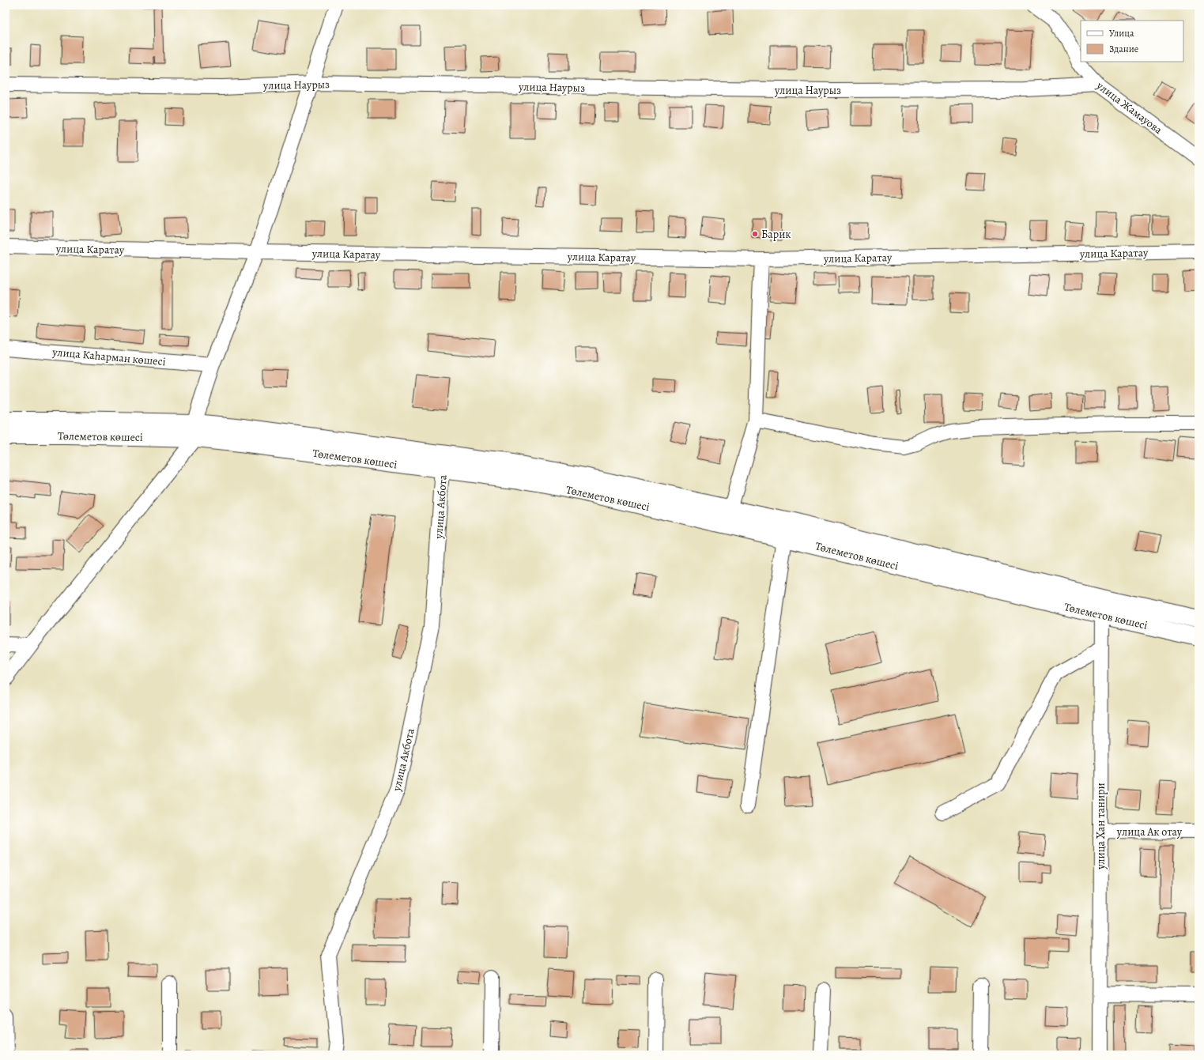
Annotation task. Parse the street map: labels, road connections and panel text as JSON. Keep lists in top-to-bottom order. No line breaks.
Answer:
{"streets":{"main road":["Төлеметов көшесі"],"street":["улица Наурыз","улица Жамауова","улица Каратау","улица Каһарман көшесі","улица Акбота","улица Хан танири","улица Ак отау"]},"crossings":[["улица Наурыз","улица Жамауова"],["Төлеметов көшесі","улица Акбота"],["Төлеметов көшесі","улица Хан танири"],["улица Хан танири","улица Ак отау"]],"places":["Барик"],"legend":["Улица","Здание"]}
